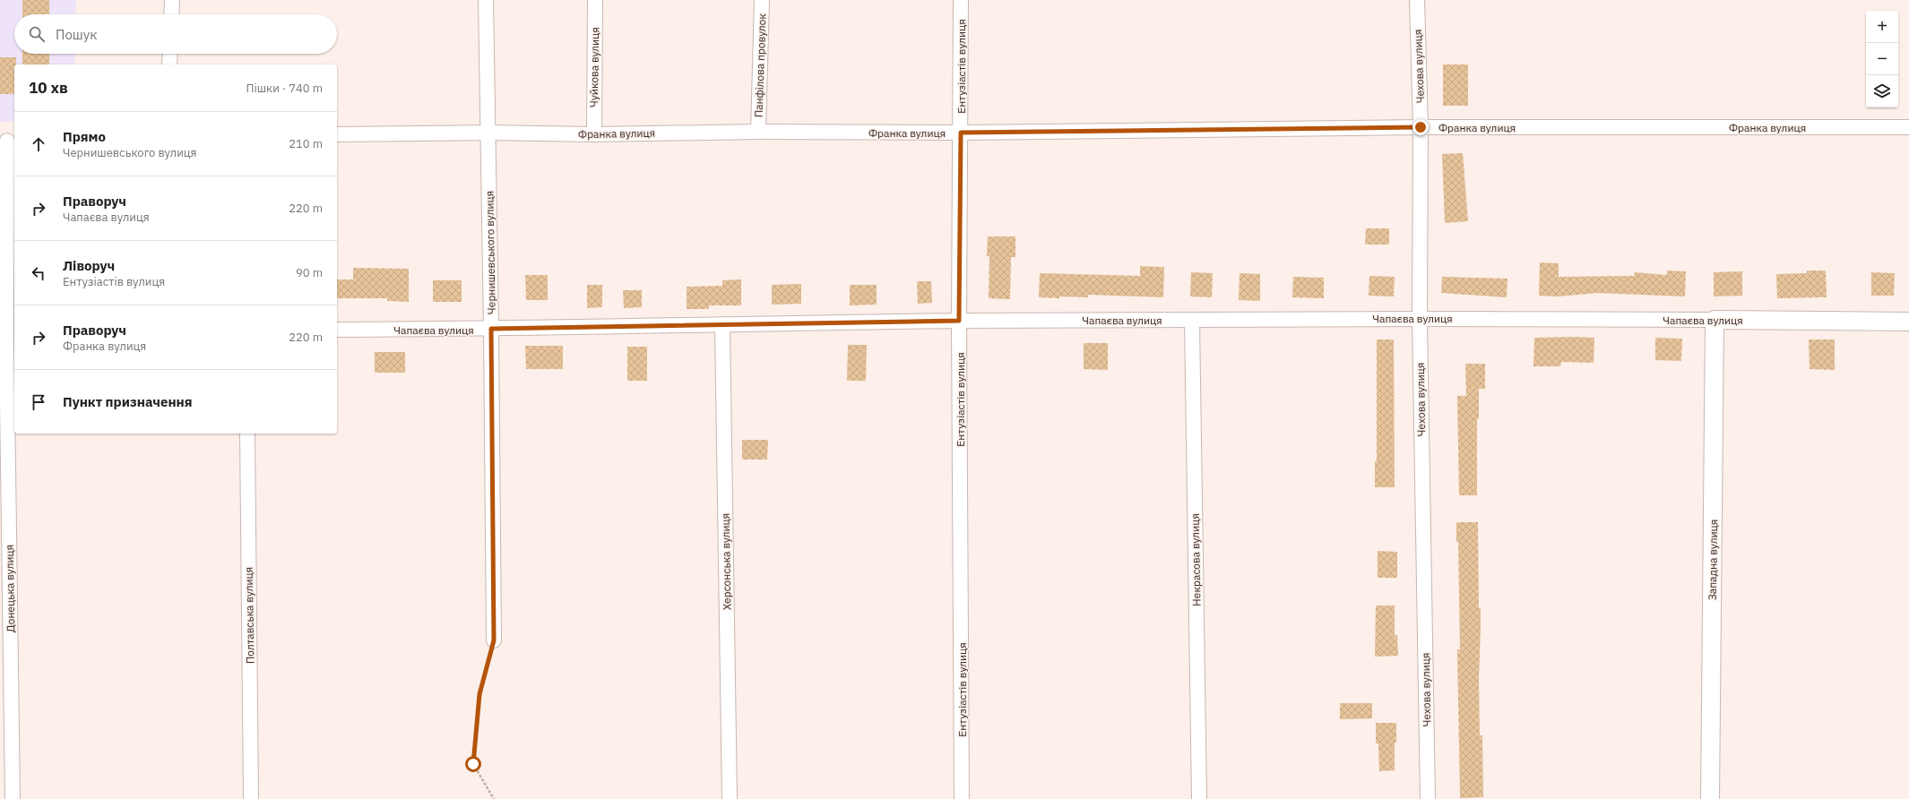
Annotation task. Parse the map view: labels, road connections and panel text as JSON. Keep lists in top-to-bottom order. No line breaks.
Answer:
{"streets":{"street":["Панфілова провулок","Ентузіастів вулиця","Чехова вулиця","Чуйкова вулиця","Франка вулиця","Чернишевського вулиця","Чапаєва вулиця","Некрасова вулиця","Западна вулиця","Херсонська вулиця","Донецька вулиця","Полтавська вулиця"]},"crossings":[["Панфілова провулок","Франка вулиця"],["Ентузіастів вулиця","Франка вулиця"],["Ентузіастів вулиця","Чапаєва вулиця"],["Чехова вулиця","Франка вулиця"],["Чехова вулиця","Чапаєва вулиця"],["Чуйкова вулиця","Франка вулиця"],["Франка вулиця","Чернишевського вулиця"],["Чернишевського вулиця","Чапаєва вулиця"],["Чапаєва вулиця","Некрасова вулиця"],["Чапаєва вулиця","Западна вулиця"],["Чапаєва вулиця","Херсонська вулиця"]],"page":{"map_buttons":["+","−"],"search":"Пошук","heading":["10 хв","Пішки · 740 m"],"list":[["Прямо","Чернишевського вулиця","210 m"],["Праворуч","Чапаєва вулиця","220 m"],["Ліворуч","Ентузіастів вулиця","90 m"],["Праворуч","Франка вулиця","220 m"],"Пункт призначення"]}}
